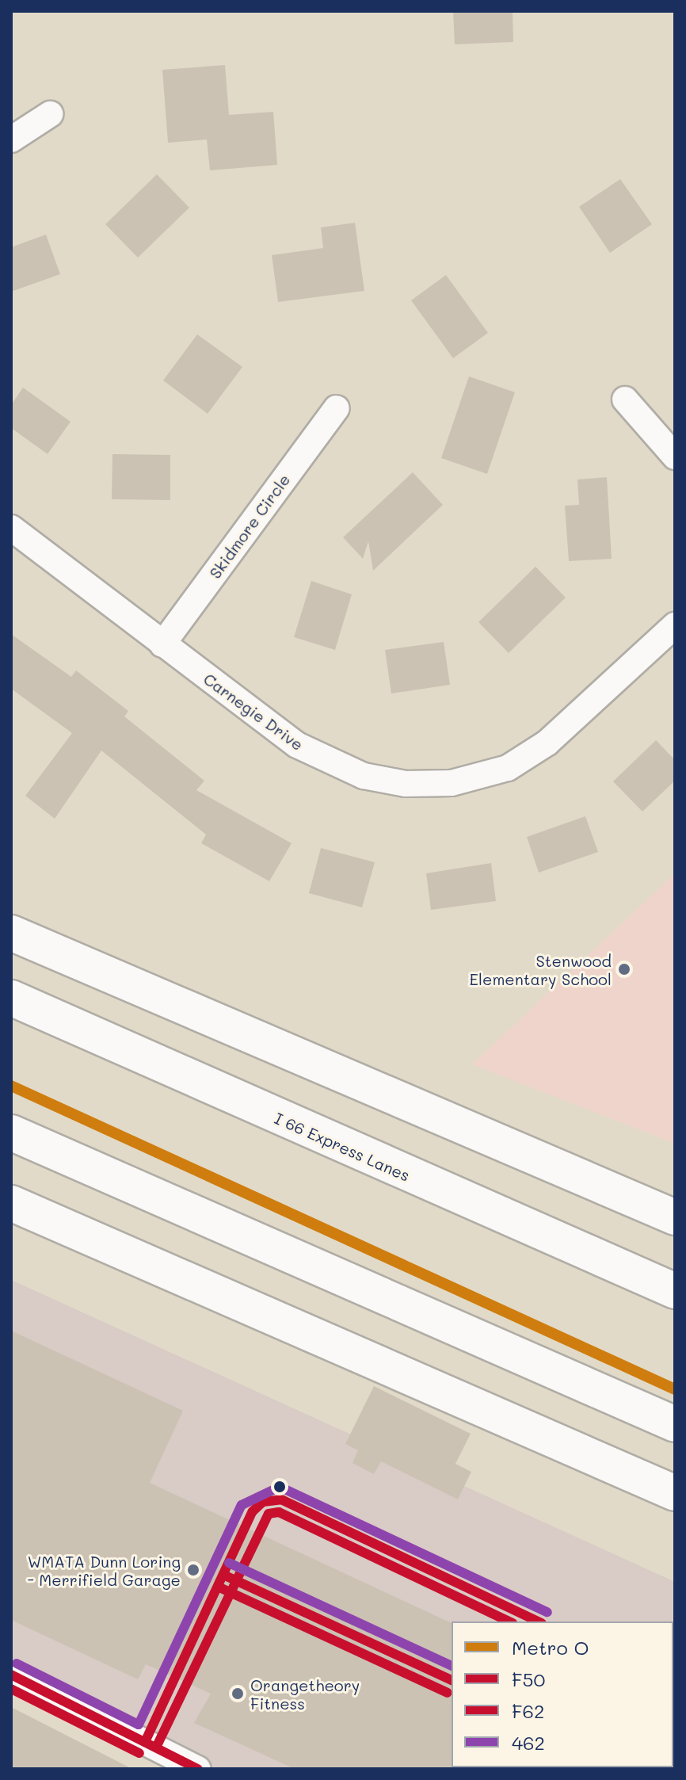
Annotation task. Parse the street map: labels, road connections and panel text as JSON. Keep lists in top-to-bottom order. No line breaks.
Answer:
{"streets":{"highway":["I 66 Express Lanes"],"street":["Skidmore Circle","Carnegie Drive"]},"crossings":[["Skidmore Circle","Carnegie Drive"]],"places":["Stenwood Elementary School","WMATA Dunn Loring - Merrifield Garage","Orangetheory Fitness"],"lines":["metro line O","transit line 462","transit line F50","transit line F62"],"legend":["Metro O","F50","F62","462"]}
